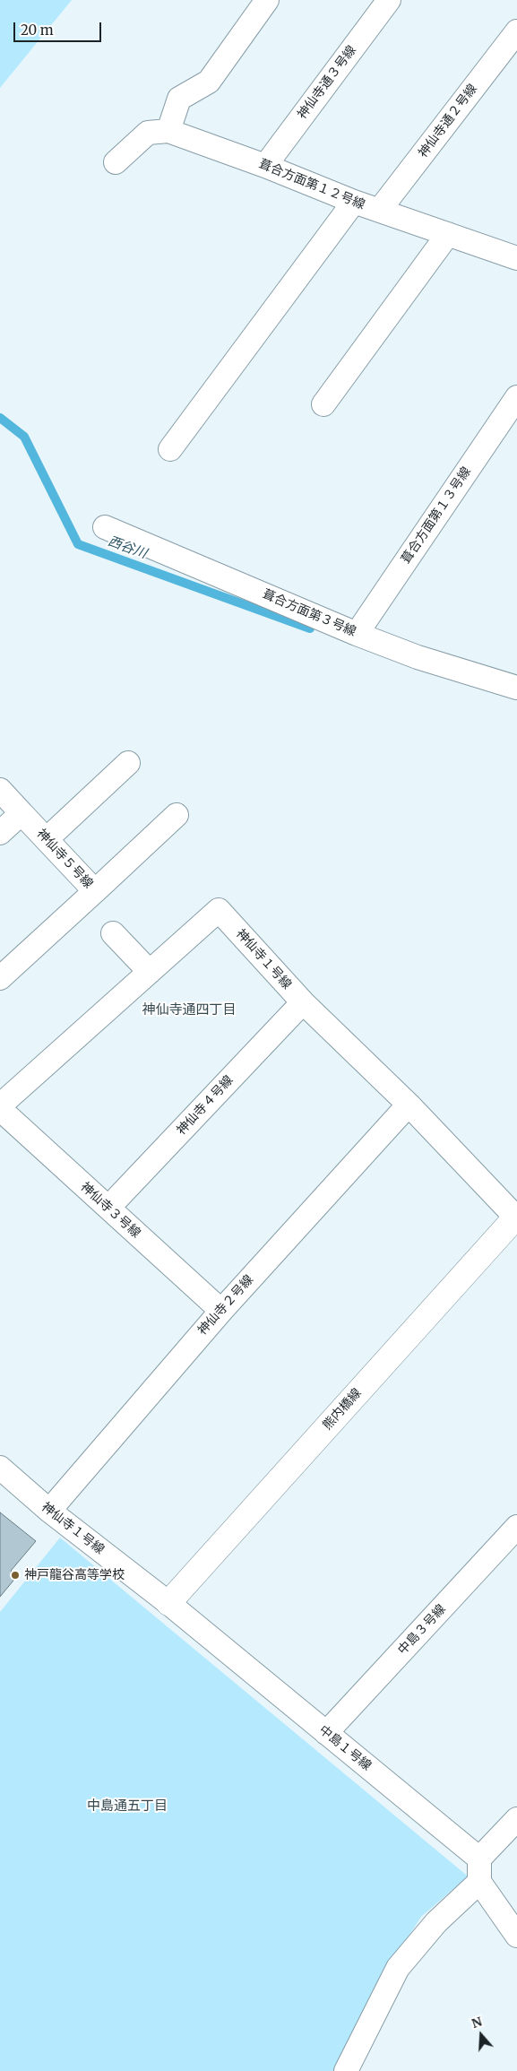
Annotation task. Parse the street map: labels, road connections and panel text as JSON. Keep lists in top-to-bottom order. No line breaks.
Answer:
{"streets":{"street":["神仙寺通３号線","神仙寺通２号線","葺合方面第１２号線","葺合方面第１３号線","葺合方面第３号線","神仙寺５号線","神仙寺１号線","神仙寺４号線","神仙寺３号線","神仙寺２号線","熊内橋線","中島３号線","中島１号線"]},"crossings":[["神仙寺通３号線","葺合方面第１２号線"],["神仙寺通２号線","葺合方面第１２号線"],["葺合方面第１３号線","葺合方面第３号線"],["神仙寺１号線","神仙寺４号線"],["神仙寺１号線","神仙寺２号線"],["神仙寺１号線","熊内橋線"],["神仙寺１号線","中島１号線"],["神仙寺４号線","神仙寺３号線"],["神仙寺３号線","神仙寺２号線"],["熊内橋線","中島１号線"],["中島３号線","中島１号線"]],"districts":["神仙寺通四丁目","中島通五丁目"],"water":["西谷川"],"places":["神戸龍谷高等学校"],"scale_bar":"20 m","north":"top"}
